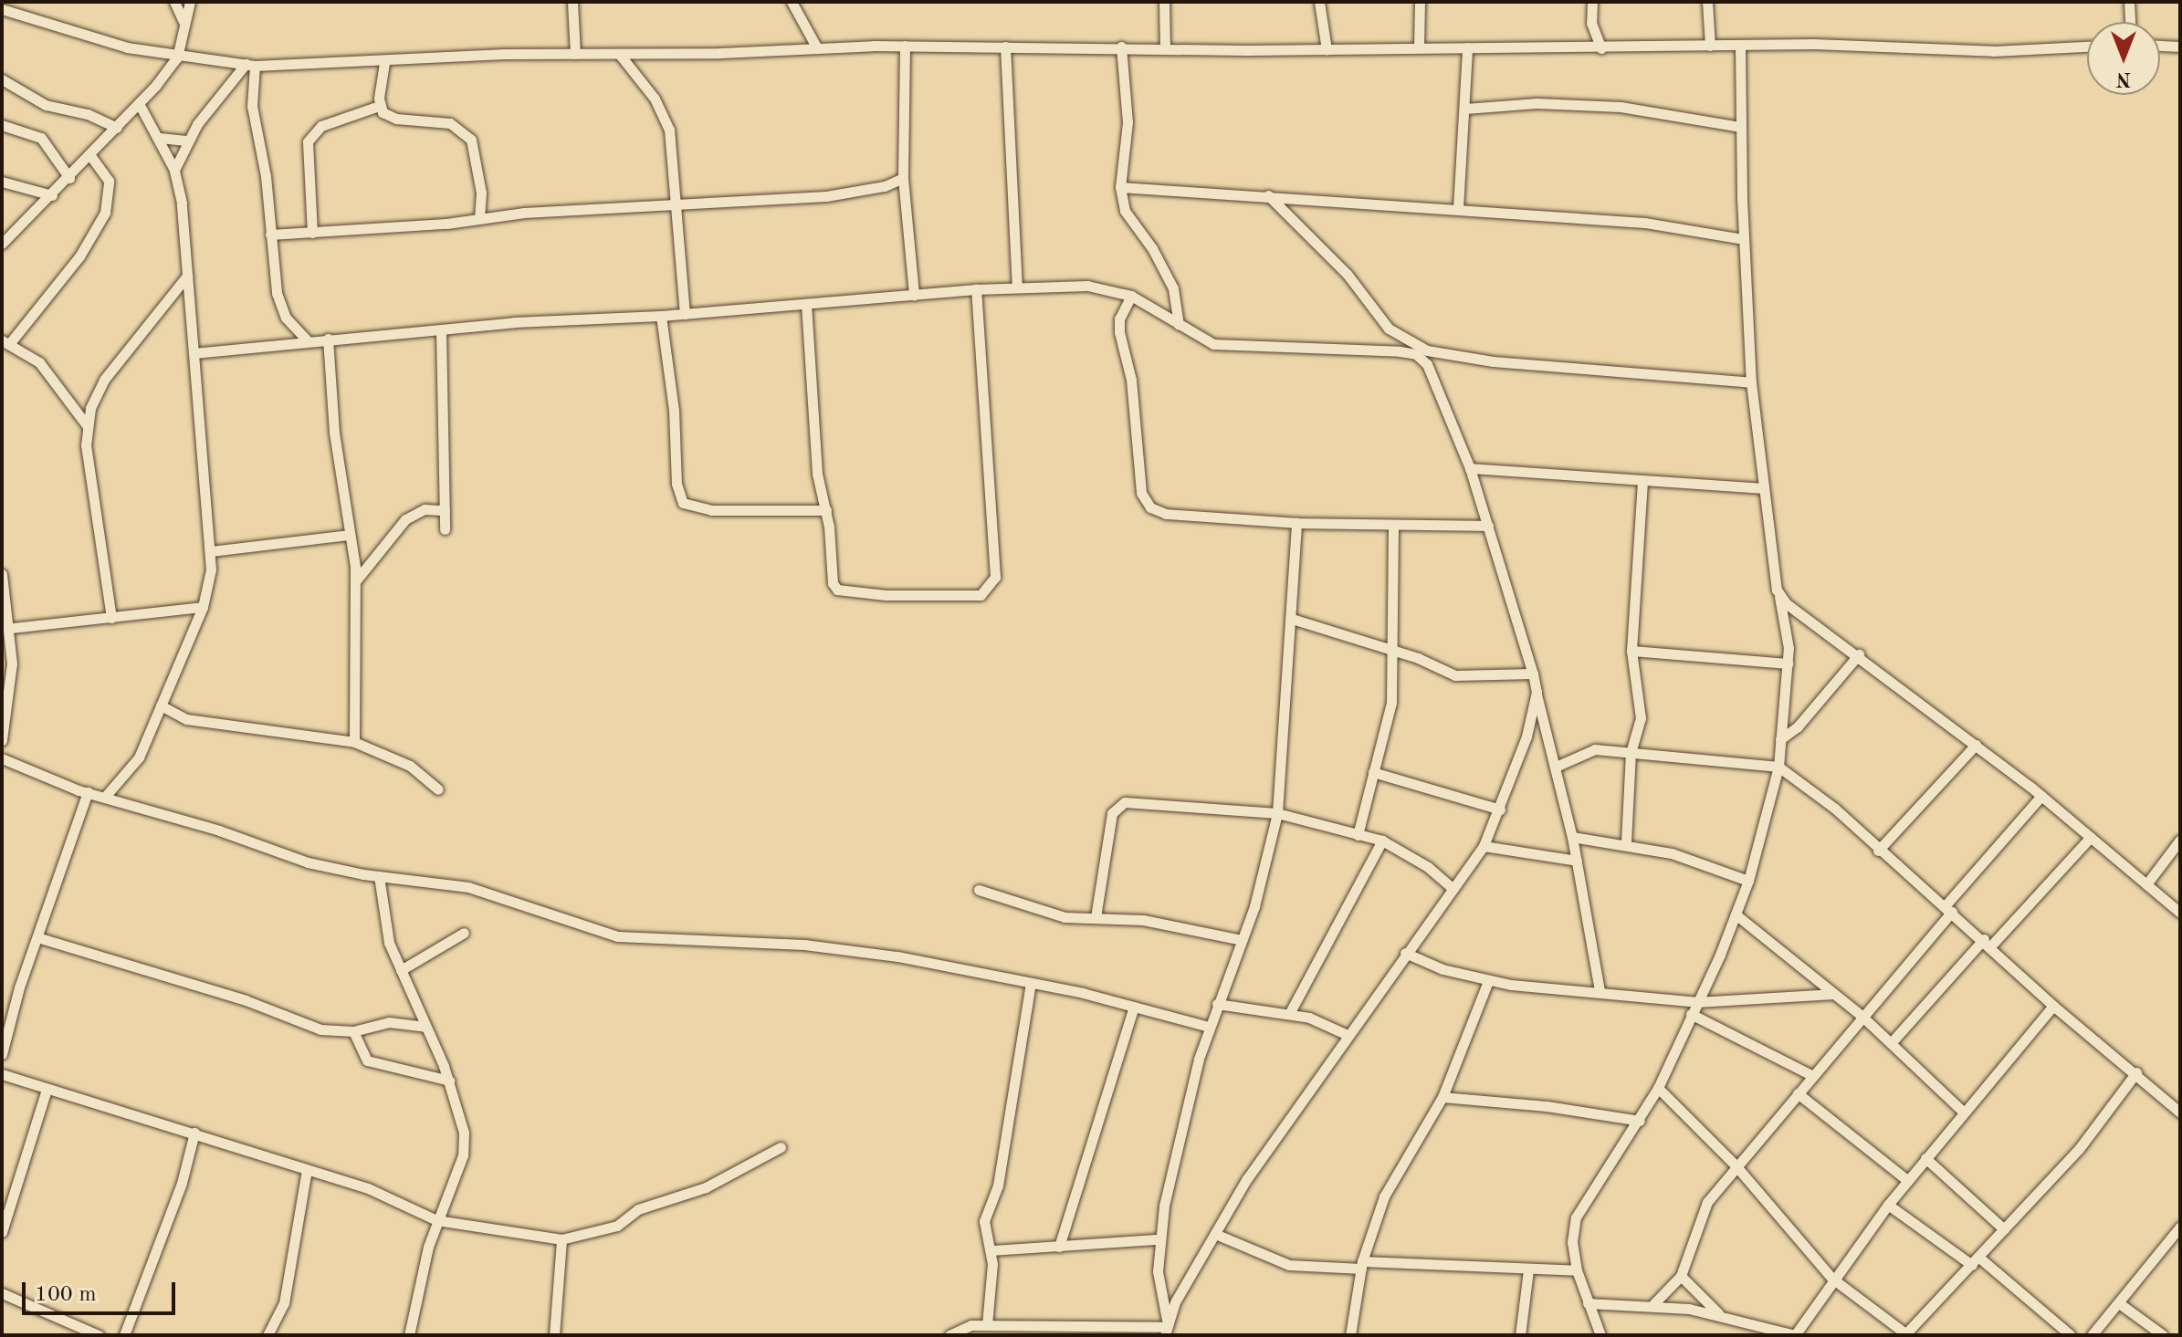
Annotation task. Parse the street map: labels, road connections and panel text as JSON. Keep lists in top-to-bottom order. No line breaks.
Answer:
{"scale_bar":"100 m","north":"bottom"}
